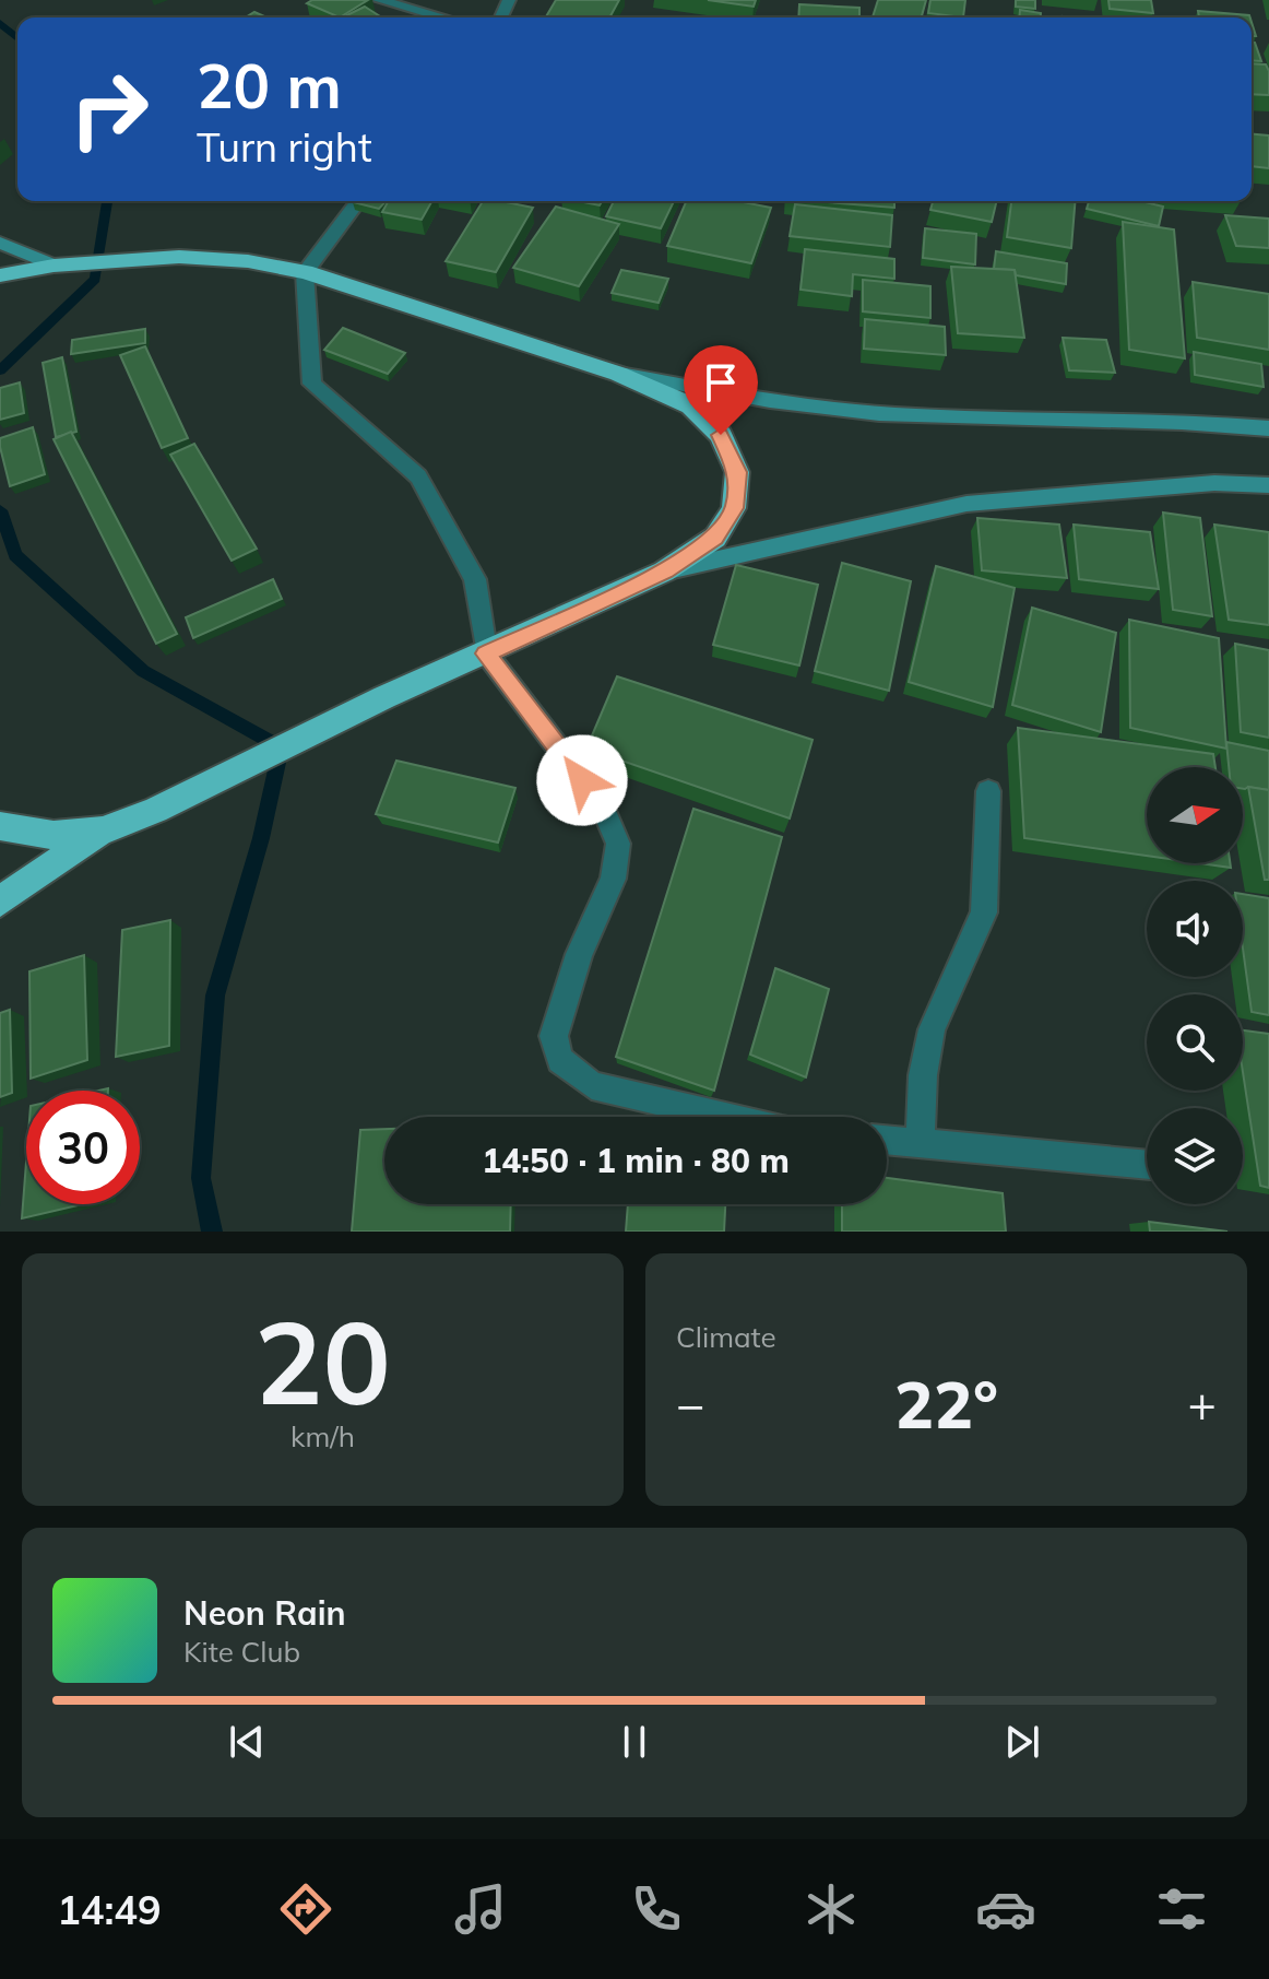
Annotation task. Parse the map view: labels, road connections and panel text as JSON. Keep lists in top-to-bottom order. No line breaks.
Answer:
{"north":"right","page":{"turn":["20 m","Turn right"],"limit":"30","trip":"14:50 · 1 min · 80 m","tile":[["20","km/h"],"Climate"],"heat":["−","22°","+"],"song":["Neon Rain","Kite Club"],"tabs":"14:49"}}
